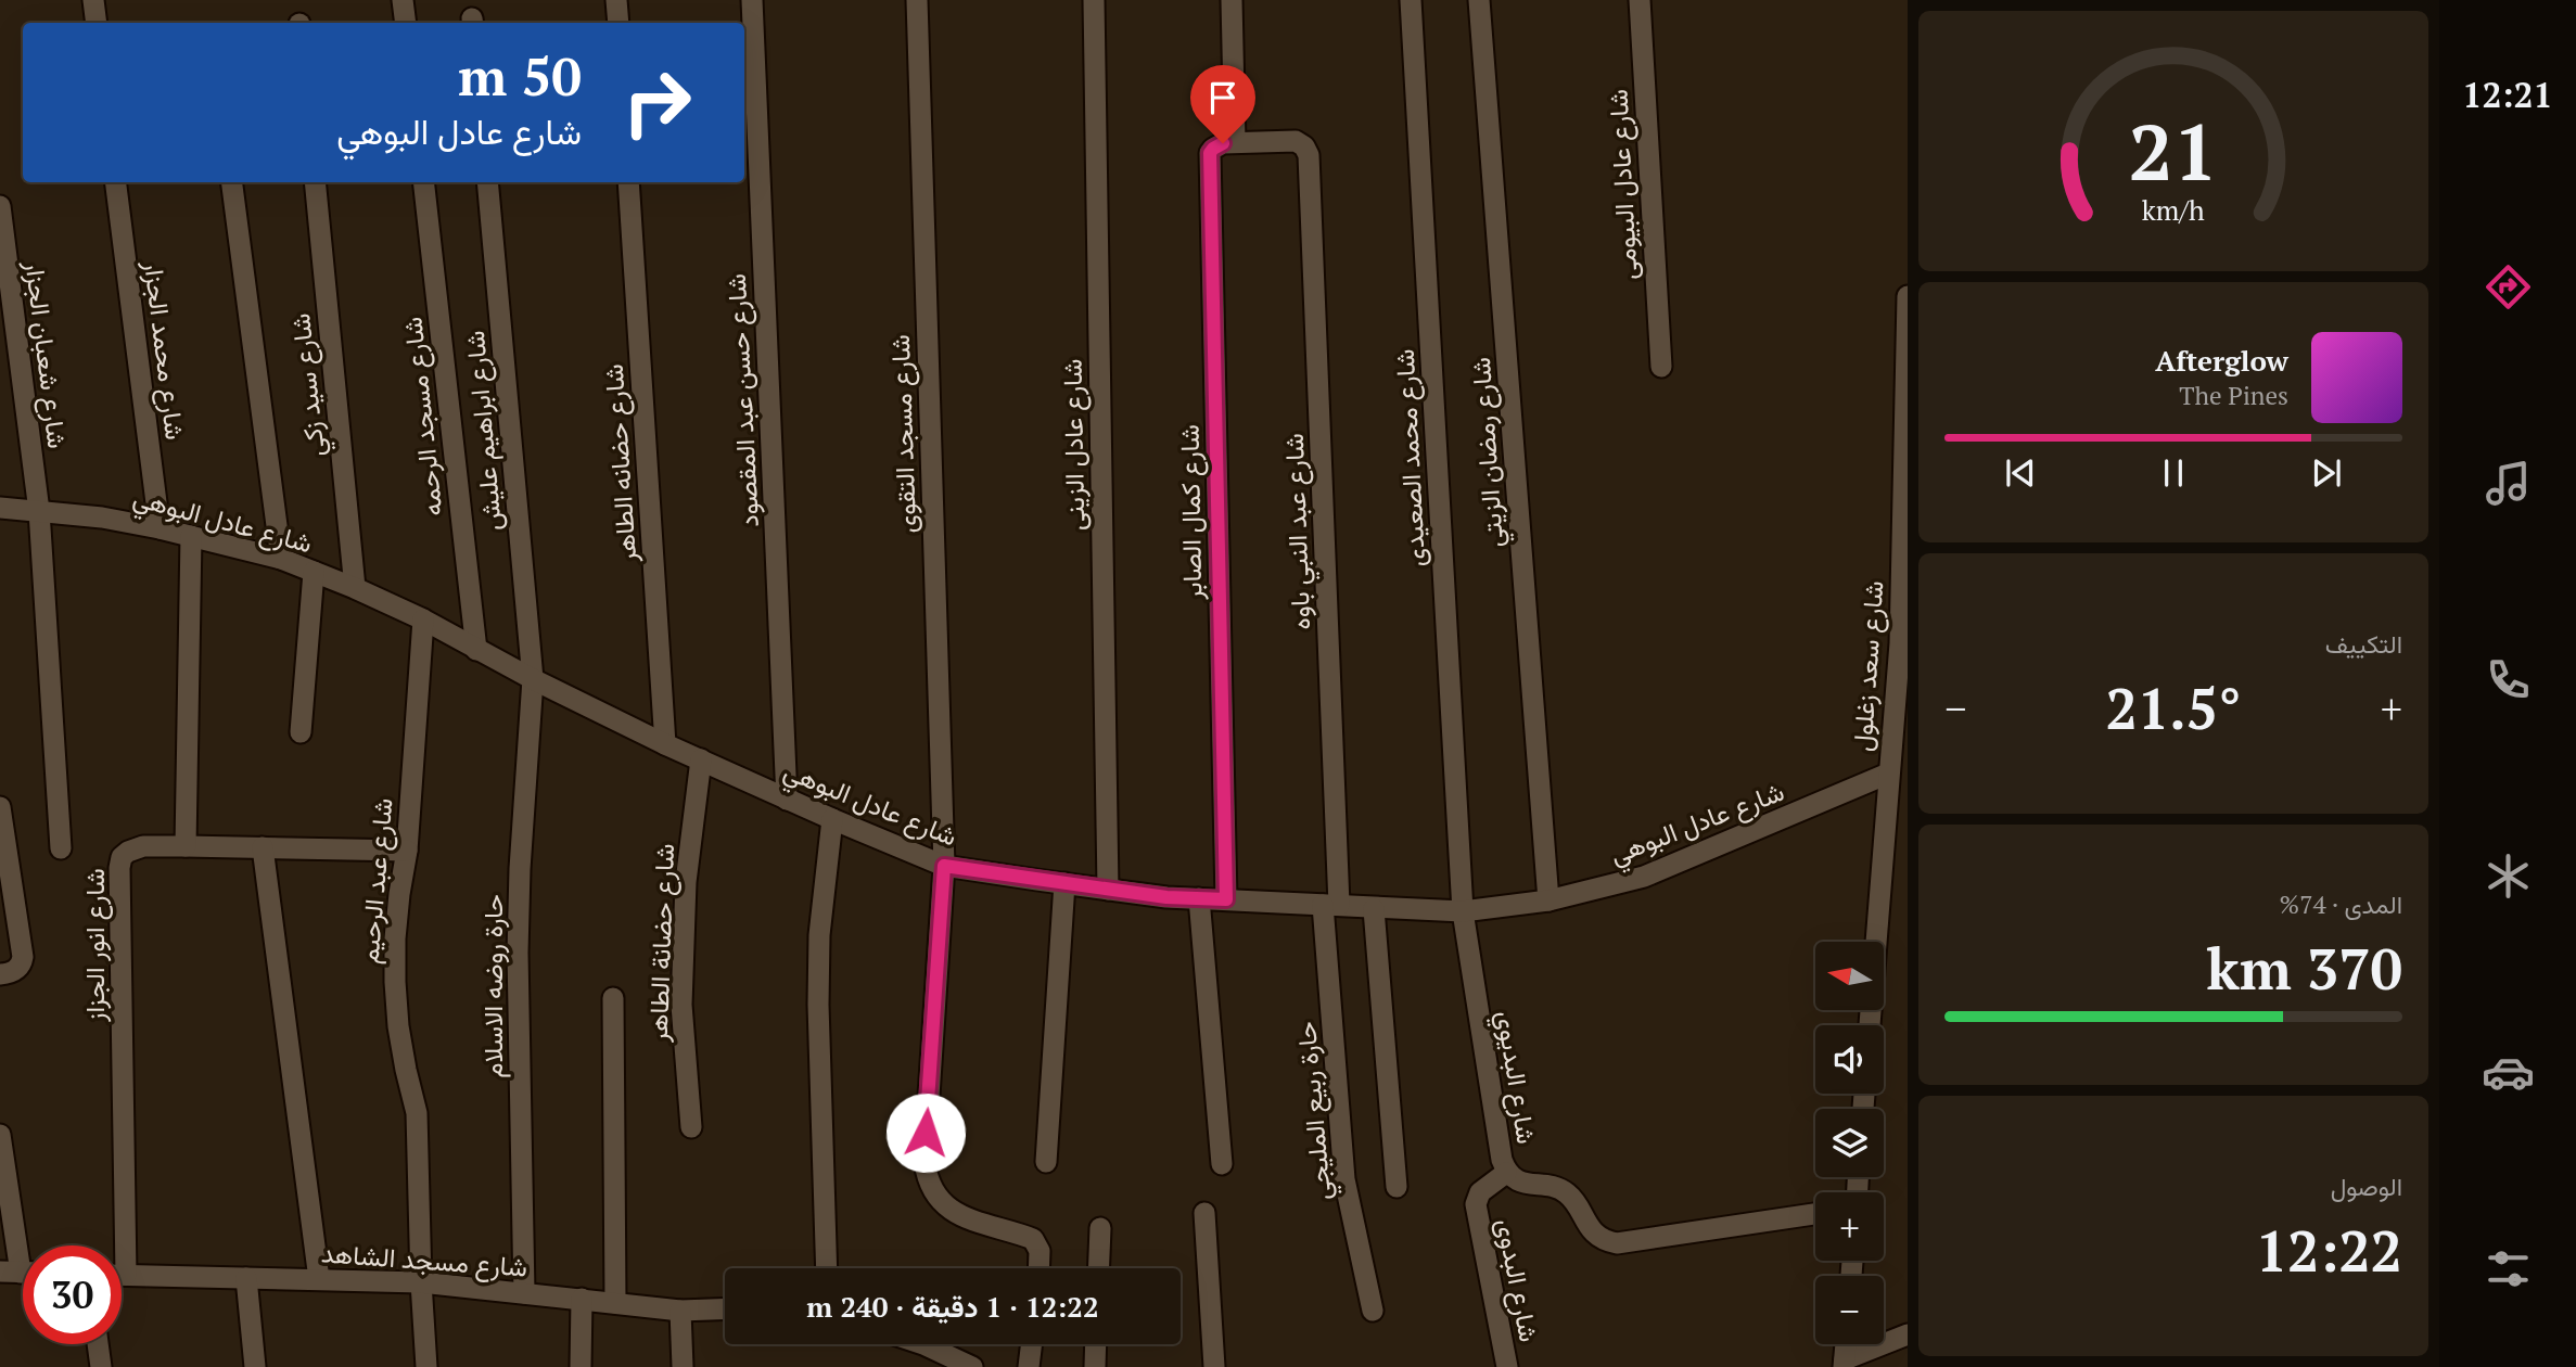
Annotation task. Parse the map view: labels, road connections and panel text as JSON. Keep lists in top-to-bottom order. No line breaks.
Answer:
{"streets":{"street":["شارع عادل البيومى","شارع محمد الجزار","شارع شعبان الجزار","شارع سيد زكي","شارع حسن عبد المقصود","شارع مسجد الرحمه","شارع ابراهيم عليش","شارع مسجد التقوى","شارع عادل الزينى","شارع رمضان الزيتي","شارع محمد الصعيدى","شارع حضانه الطاهر","شارع كمال الصابر","شارع عادل البوهي","شارع عبد النبي باوه","شارع سعد زغلول","شارع عبد الرحيم","شارع حضانة الطاهر","شارع انور الجزاز","حارة روضه الاسلام","شارع البديوي","حارة ربيع المليجي","شارع مسجد الشاهد","شارع البدوى"]},"crossings":[["شارع محمد الجزار","شارع عادل البوهي"],["شارع شعبان الجزار","شارع عادل البوهي"],["شارع سيد زكي","شارع عادل البوهي"],["شارع حسن عبد المقصود","شارع عادل البوهي"],["شارع مسجد الرحمه","شارع عادل البوهي"],["شارع ابراهيم عليش","شارع عادل البوهي"],["شارع ابراهيم عليش","حارة روضه الاسلام"],["شارع مسجد التقوى","شارع عادل البوهي"],["شارع عادل الزينى","شارع عادل البوهي"],["شارع رمضان الزيتي","شارع عادل البوهي"],["شارع محمد الصعيدى","شارع عادل البوهي"],["شارع محمد الصعيدى","شارع البديوي"],["شارع حضانه الطاهر","شارع عادل البوهي"],["شارع كمال الصابر","شارع عادل البوهي"],["شارع كمال الصابر","شارع عبد النبي باوه"],["شارع عادل البوهي","شارع عبد النبي باوه"],["شارع عادل البوهي","شارع سعد زغلول"],["شارع عادل البوهي","شارع عبد الرحيم"],["شارع عادل البوهي","شارع حضانة الطاهر"],["شارع عادل البوهي","حارة روضه الاسلام"],["شارع عادل البوهي","شارع البديوي"],["شارع عادل البوهي","حارة ربيع المليجي"],["شارع عبد النبي باوه","حارة ربيع المليجي"],["شارع عبد الرحيم","شارع مسجد الشاهد"],["حارة روضه الاسلام","شارع مسجد الشاهد"],["شارع البديوي","شارع البدوى"]],"north":"left","page":{"tabs":"12:21","turn":["50 m","شارع عادل البوهي"],"song":["Afterglow","The Pines"],"tile":["التكييف",["المدى · 74%","370 km"],["الوصول","12:22"]],"heat":["−","21.5°","+"],"map_buttons":["+","−"],"limit":"30","trip":"12:22 · 1 دقيقة · 240 m","gauge":["21","km/h"]}}
